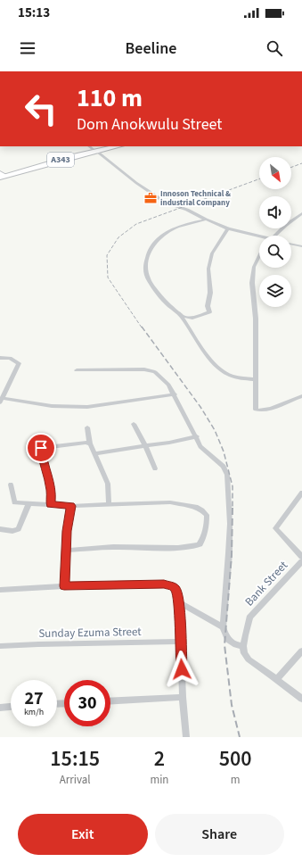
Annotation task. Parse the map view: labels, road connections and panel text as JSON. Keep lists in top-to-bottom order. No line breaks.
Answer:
{"streets":{"highway":["A343"],"street":["Bank Street","Sunday Ezuma Street"]},"places":{"office":["Innoson Technical & industrial Company"]},"north":"bottom right","page":{"status":"15:13","header":"Beeline","turn":["110 m","Dom Anokwulu Street"],"speed":"27 km/h","limit":"30","eta":["15:15","Arrival","2","min","500","m"],"buttons":["Exit","Share"]}}
